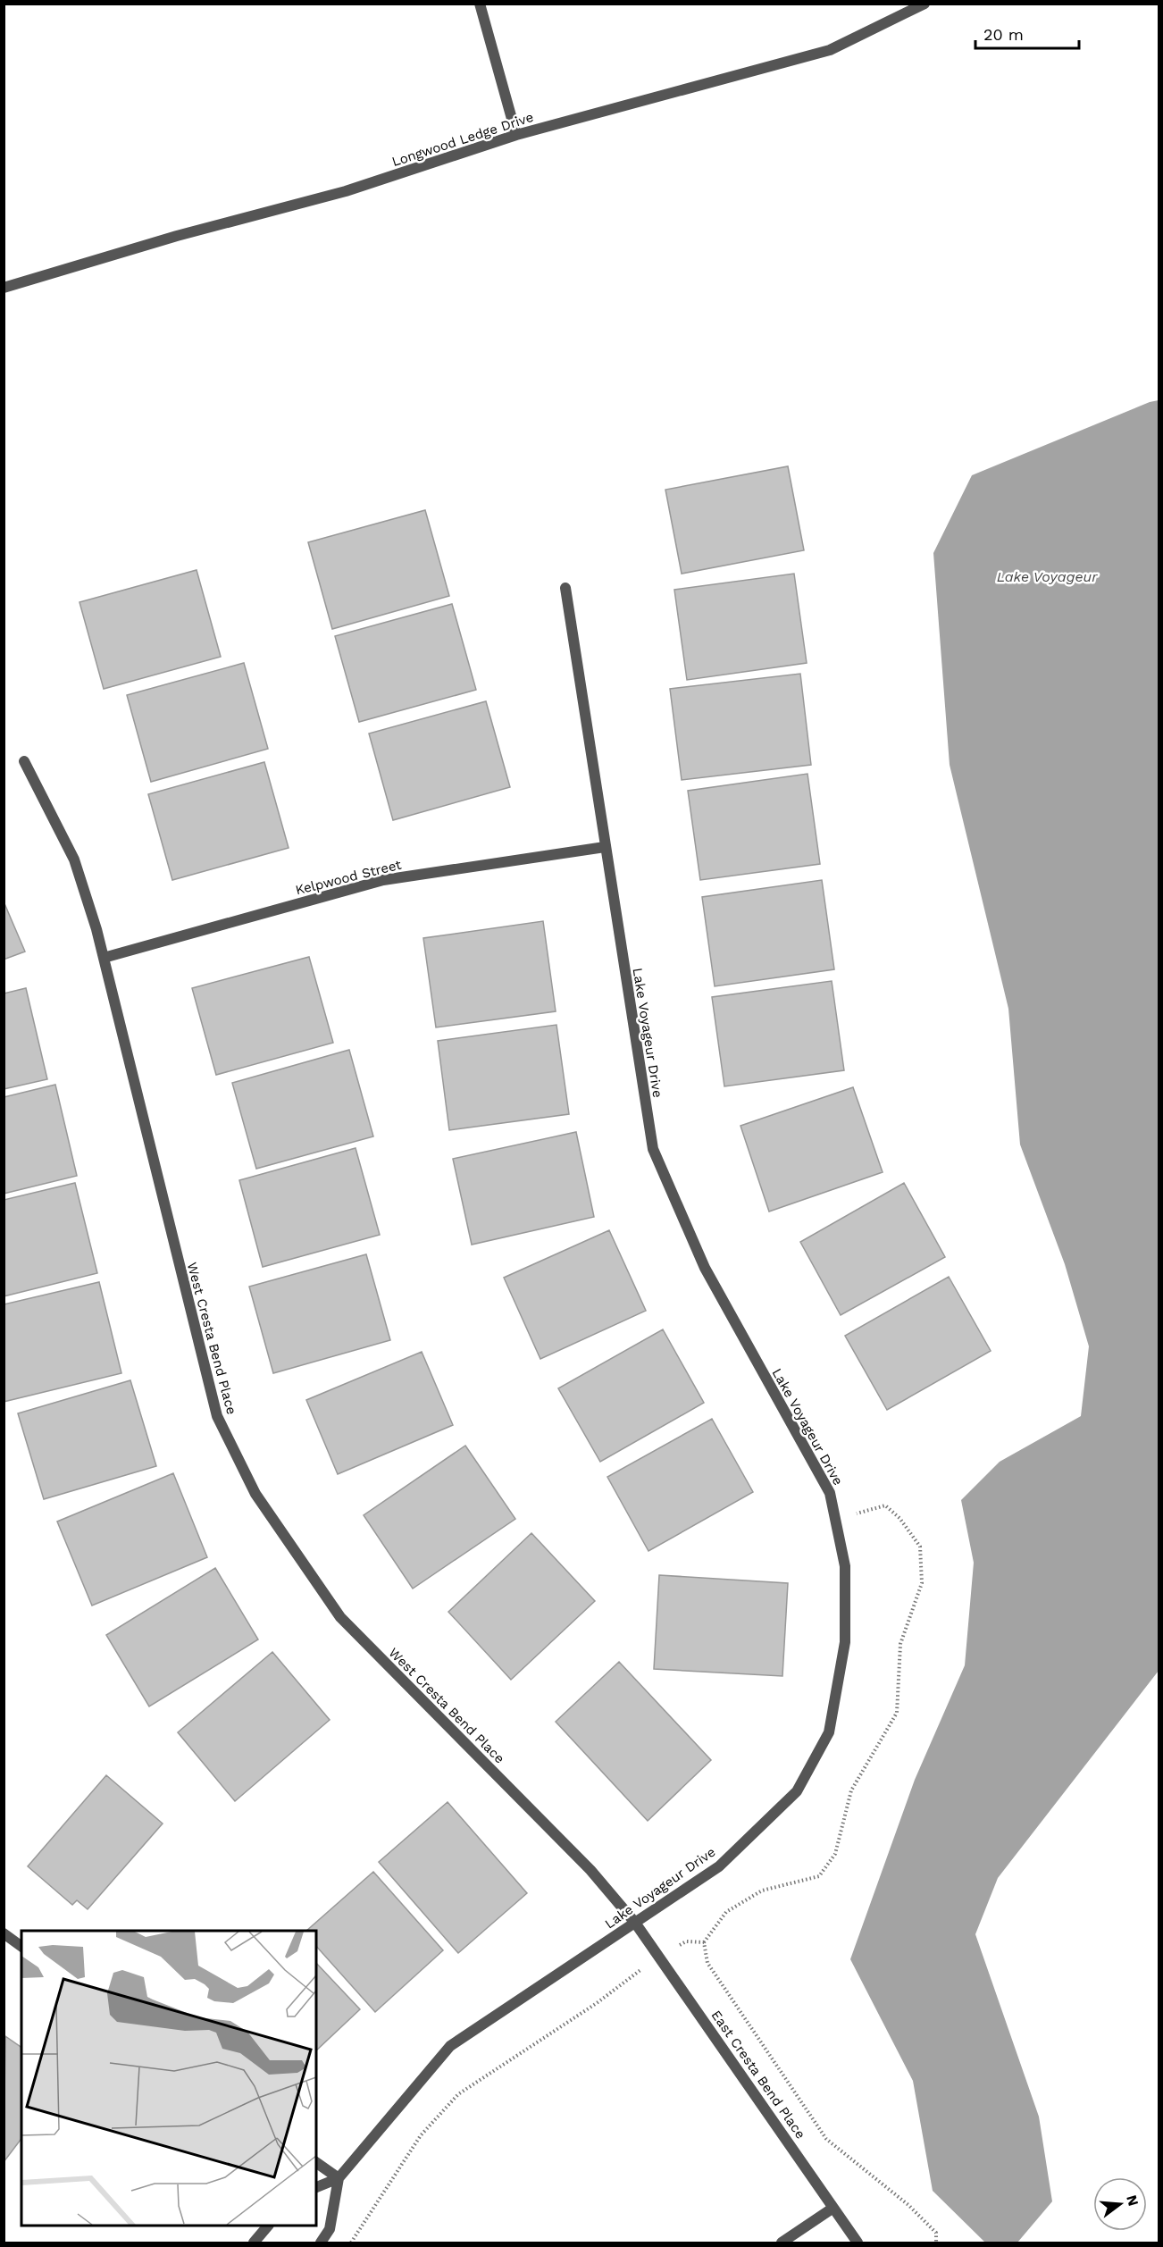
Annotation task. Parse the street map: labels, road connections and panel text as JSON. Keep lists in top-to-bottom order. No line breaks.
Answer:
{"streets":{"street":["Longwood Ledge Drive","Kelpwood Street","Lake Voyageur Drive","West Cresta Bend Place","East Cresta Bend Place"]},"crossings":[["Kelpwood Street","Lake Voyageur Drive"],["Kelpwood Street","West Cresta Bend Place"],["Lake Voyageur Drive","West Cresta Bend Place"],["Lake Voyageur Drive","East Cresta Bend Place"],["West Cresta Bend Place","East Cresta Bend Place"]],"water":["Lake Voyageur"],"scale_bar":"20 m","north":"right"}
